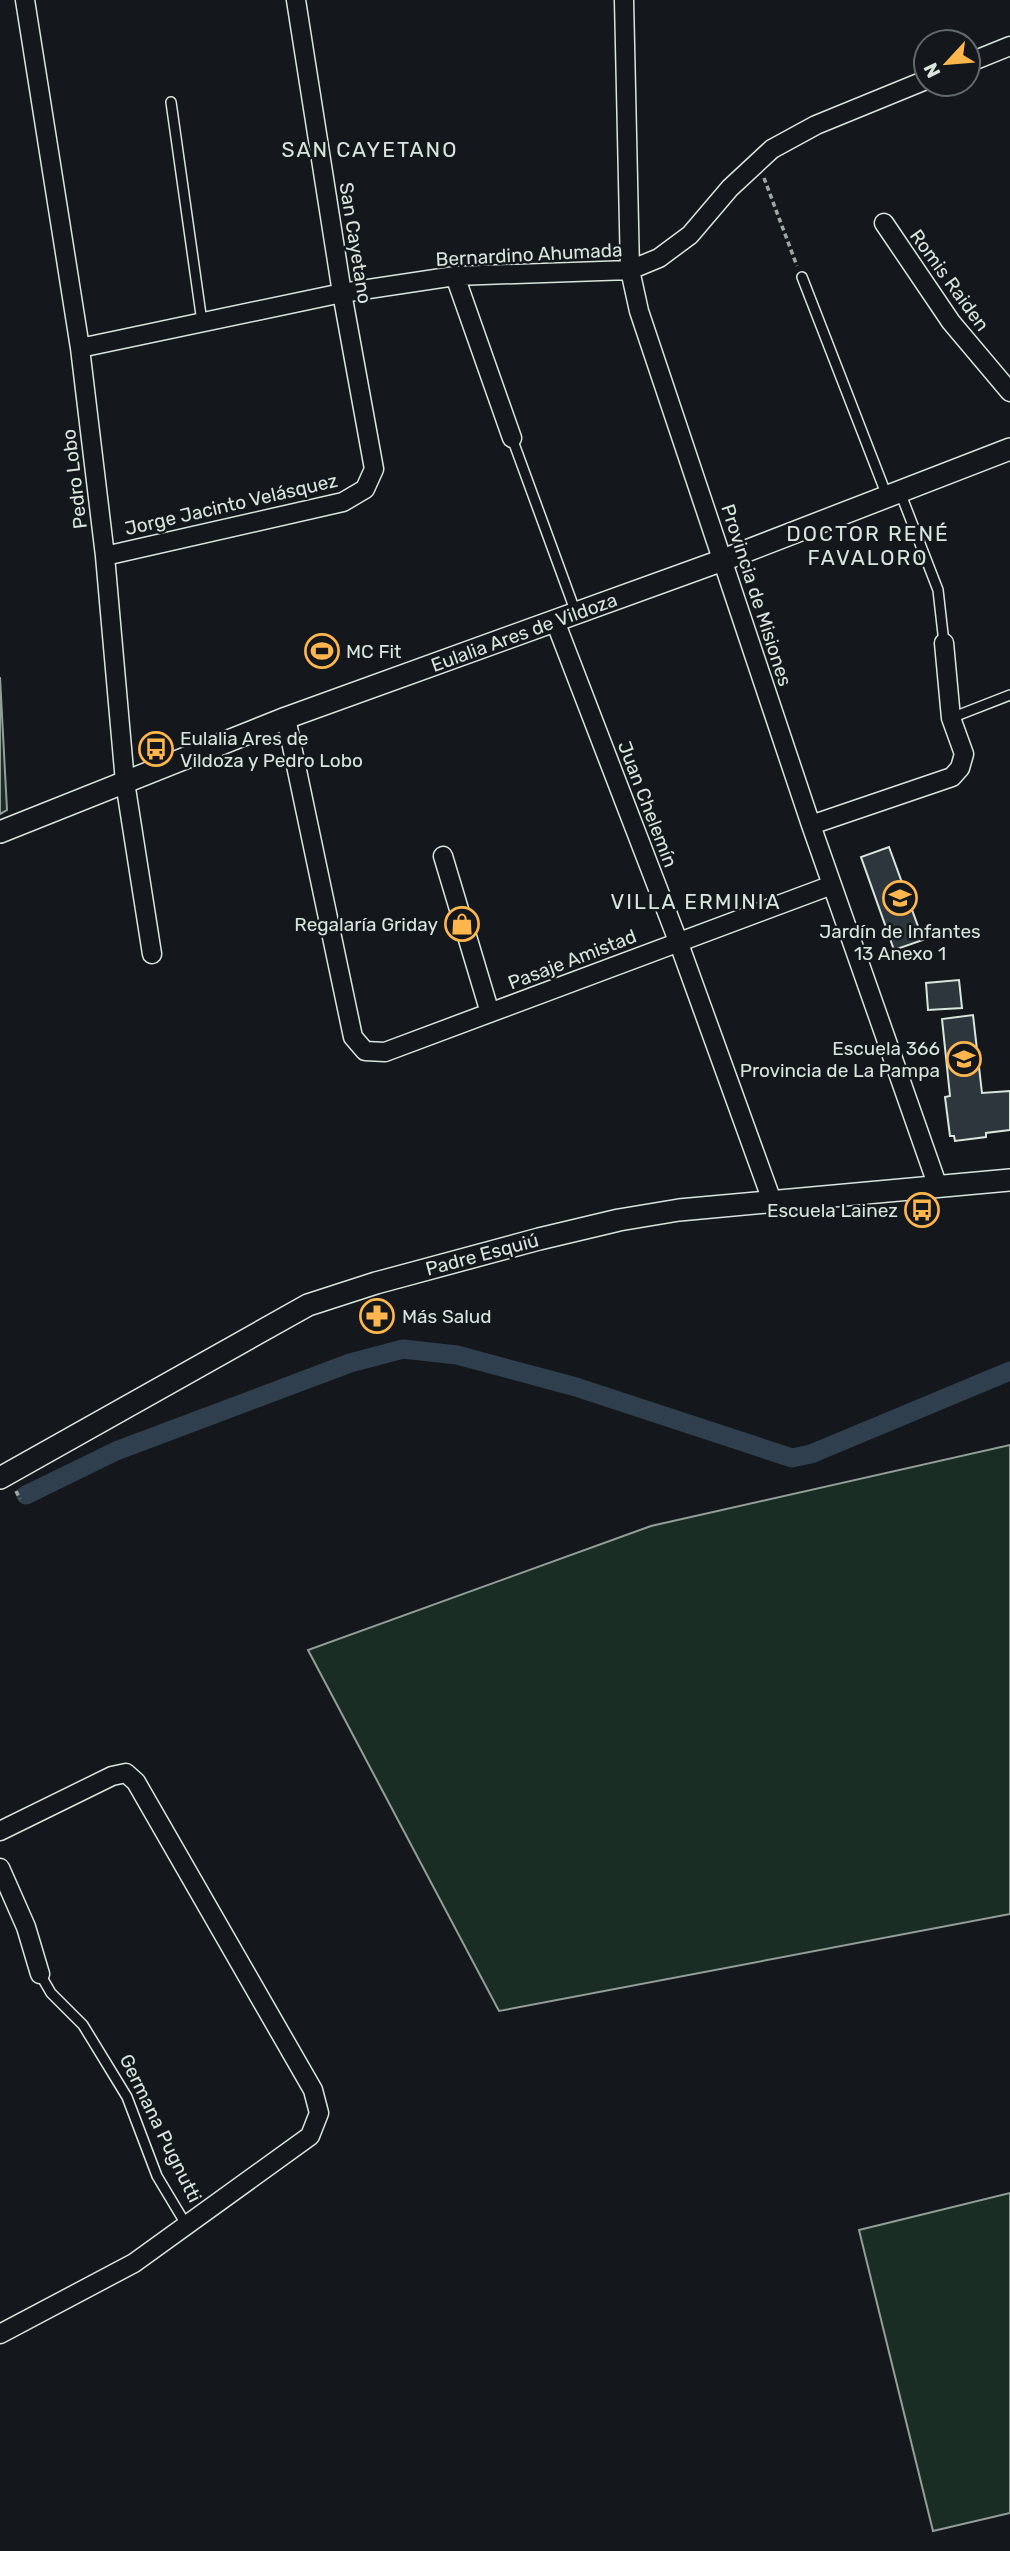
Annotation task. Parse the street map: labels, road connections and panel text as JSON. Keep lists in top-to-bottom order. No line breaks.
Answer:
{"streets":{"street":["San Cayetano","Bernardino Ahumada","Romis Raiden","Pedro Lobo","Jorge Jacinto Velásquez","Provincia de Misiones","Eulalia Ares de Vildoza","Juan Chelemín","Pasaje Amistad","Padre Esquiú","Germana Pugnutti"]},"crossings":[["San Cayetano","Bernardino Ahumada"],["San Cayetano","Jorge Jacinto Velásquez"],["Bernardino Ahumada","Pedro Lobo"],["Bernardino Ahumada","Provincia de Misiones"],["Pedro Lobo","Jorge Jacinto Velásquez"],["Pedro Lobo","Eulalia Ares de Vildoza"],["Provincia de Misiones","Eulalia Ares de Vildoza"],["Provincia de Misiones","Pasaje Amistad"],["Provincia de Misiones","Padre Esquiú"],["Eulalia Ares de Vildoza","Juan Chelemín"],["Eulalia Ares de Vildoza","Pasaje Amistad"],["Juan Chelemín","Pasaje Amistad"],["Juan Chelemín","Padre Esquiú"]],"districts":["SAN CAYETANO","DOCTOR RENÉ FAVALORO","VILLA ERMINIA"],"places":{"sports":["MC Fit"],"bus stop":["Eulalia Ares de Vildoza y Pedro Lobo","Escuela Lainez"],"school or university":["Jardín de Infantes 13 Anexo 1","Escuela 366 Provincia de La Pampa"],"shop":["Regalaría Griday"],"pharmacy":["Más Salud"]},"north":"bottom left"}
